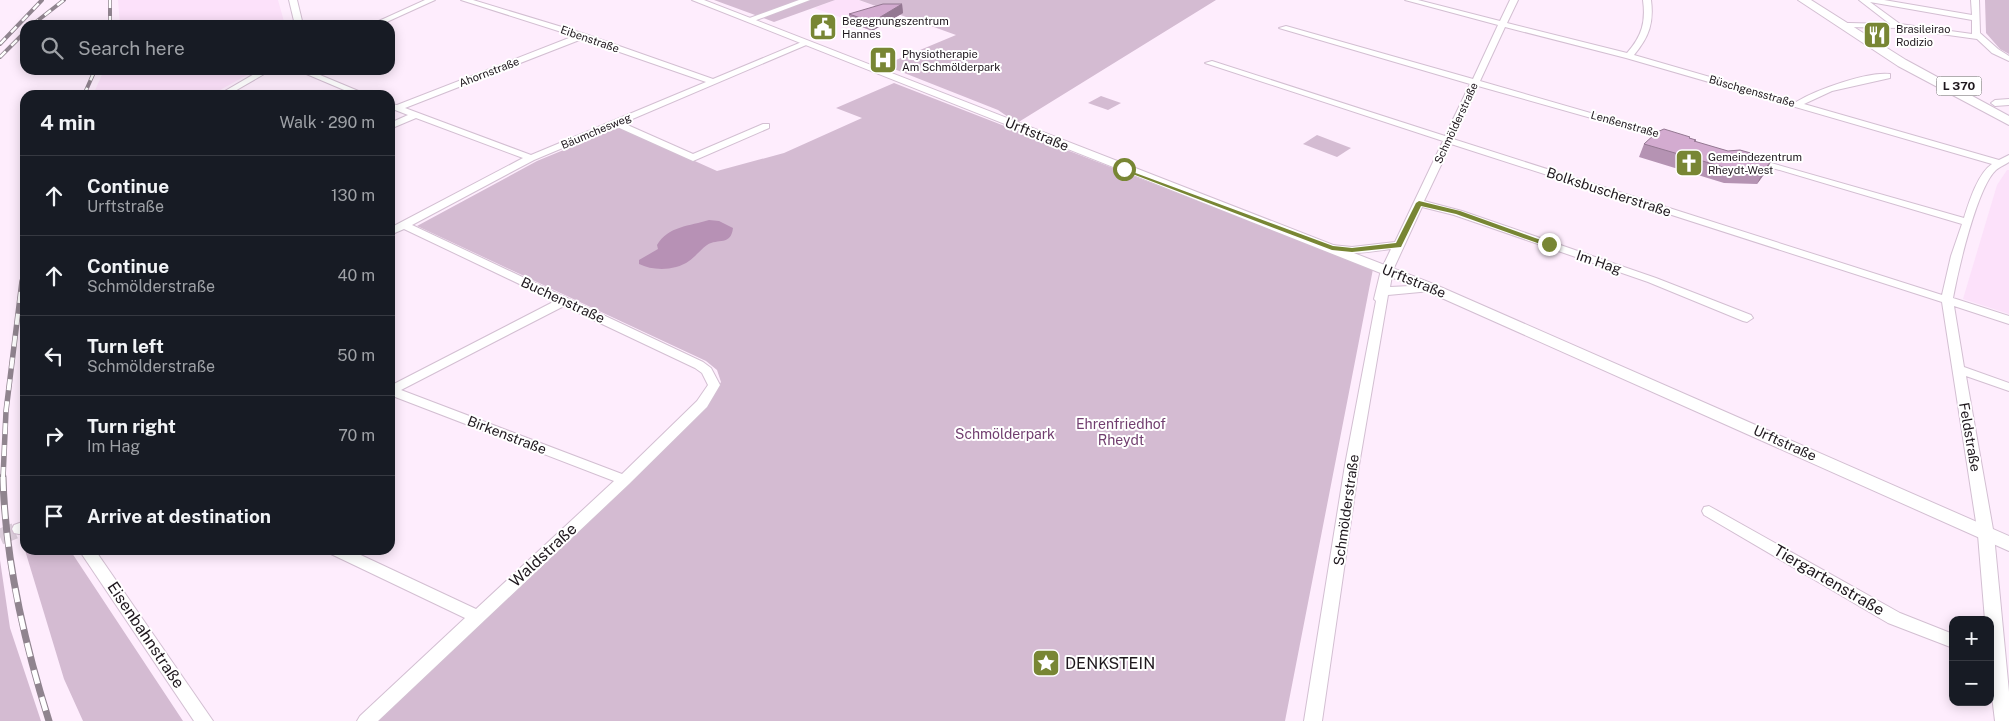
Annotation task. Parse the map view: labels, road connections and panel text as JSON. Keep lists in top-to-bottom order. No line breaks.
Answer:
{"streets":{"main road":["L 370"],"street":["Eibenstraße","Ahornstraße","Büschgensstraße","Schmölderstraße","Lenßenstraße","Bäumchesweg","Urftstraße","Bolksbuscherstraße","Im Hag","Buchenstraße","Birkenstraße","Feldstraße","Waldstraße","Tiergartenstraße","Eisenbahnstraße"]},"crossings":[["Eibenstraße","Ahornstraße"],["Eibenstraße","Bäumchesweg"],["Büschgensstraße","Schmölderstraße"],["Büschgensstraße","Feldstraße"],["Schmölderstraße","Lenßenstraße"],["Schmölderstraße","Urftstraße"],["Schmölderstraße","Bolksbuscherstraße"],["Schmölderstraße","Im Hag"],["Bäumchesweg","Urftstraße"],["Bäumchesweg","Buchenstraße"],["Urftstraße","Feldstraße"],["Bolksbuscherstraße","Feldstraße"],["Buchenstraße","Waldstraße"],["Birkenstraße","Waldstraße"]],"parks":["Ehrenfriedhof Rheydt","Schmölderpark"],"places":{"public building":["Begegnungszentrum Hannes"],"restaurant":["Brasileirao Rodizio"],"hospital":["Physiotherapie Am Schmölderpark"],"church":["Gemeindezentrum Rheydt-West"],"place":["DENKSTEIN"]},"page":{"search":"Search here","heading":["4 min","Walk · 290 m"],"list":[["Continue","Urftstraße","130 m"],["Continue","Schmölderstraße","40 m"],["Turn left","Schmölderstraße","50 m"],["Turn right","Im Hag","70 m"],"Arrive at destination"],"map_buttons":["+","−"]}}
